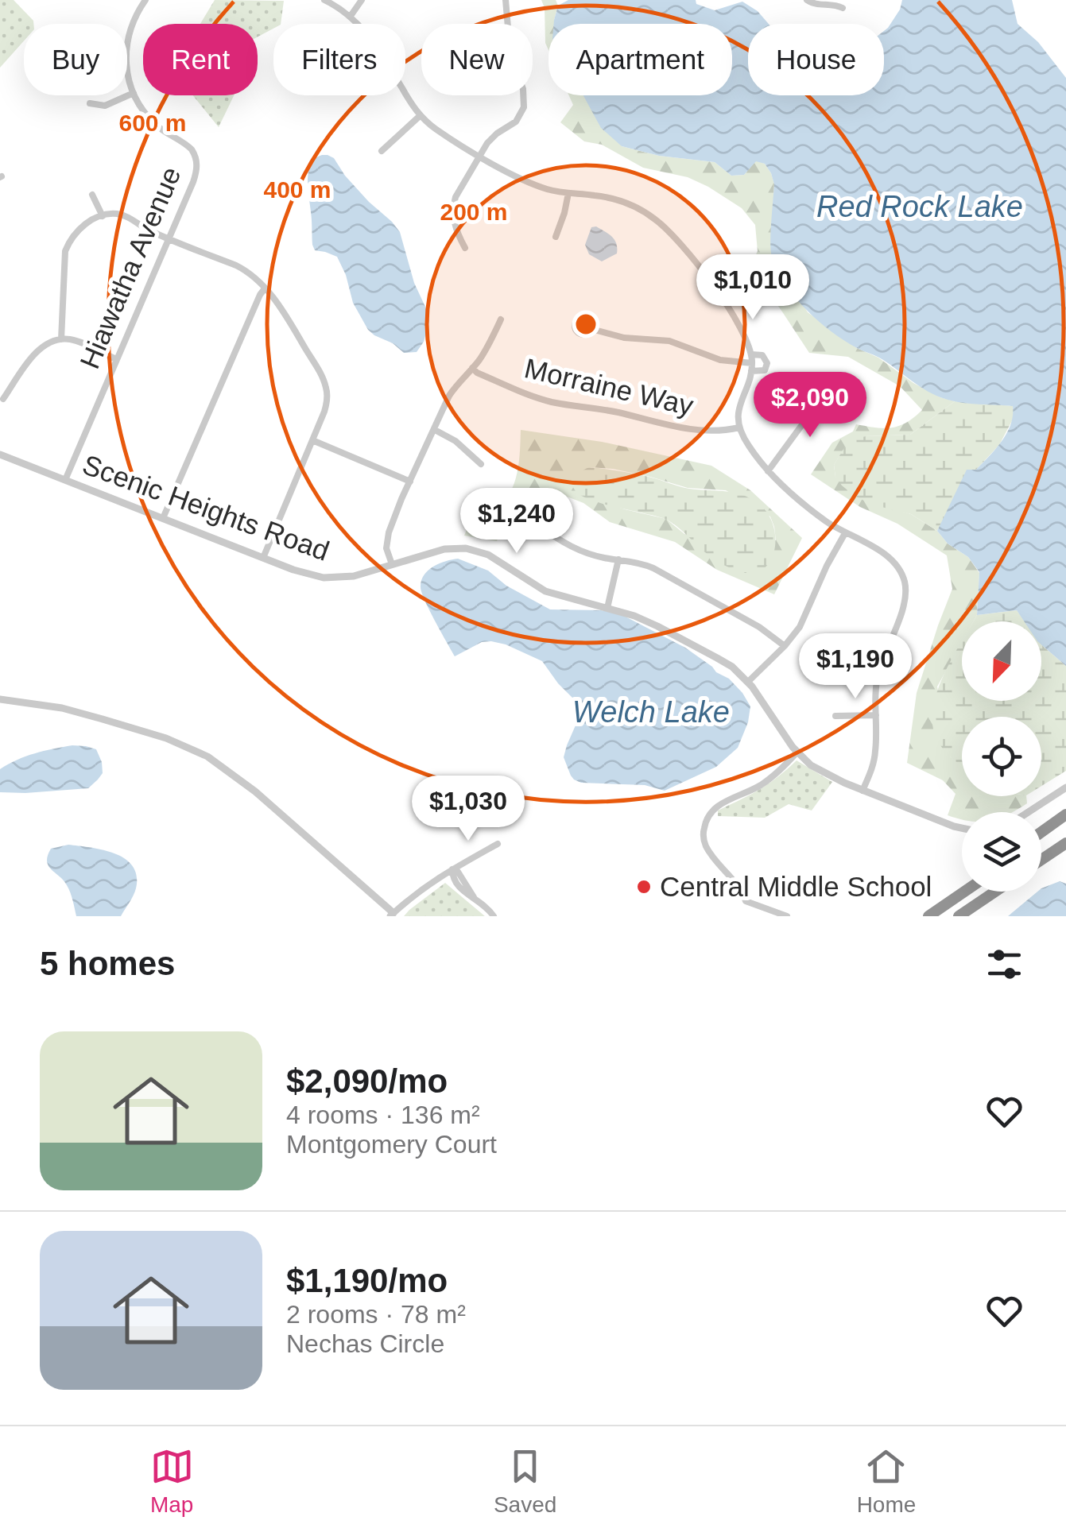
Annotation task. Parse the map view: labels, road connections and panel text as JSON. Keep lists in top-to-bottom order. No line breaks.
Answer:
{"streets":{"street":["Hiawatha Avenue","Morraine Way","Scenic Heights Road"]},"crossings":[["Hiawatha Avenue","Scenic Heights Road"]],"water":["Red Rock Lake","Welch Lake"],"places":["Central Middle School"],"north":"bottom left","page":{"chip":["Buy","Rent","Filters","New","Apartment","House"],"price":["$1,010","$2,090","$1,240","$1,190","$1,030"],"heading":"5 homes","list":[{"name":"$2,090/mo","note":"4 rooms · 136 m² · Montgomery Court"},{"name":"$1,190/mo","note":"2 rooms · 78 m² · Nechas Circle"}],"tabs":["Map","Saved","Home"]},"rings":["600 m","400 m","200 m"]}
